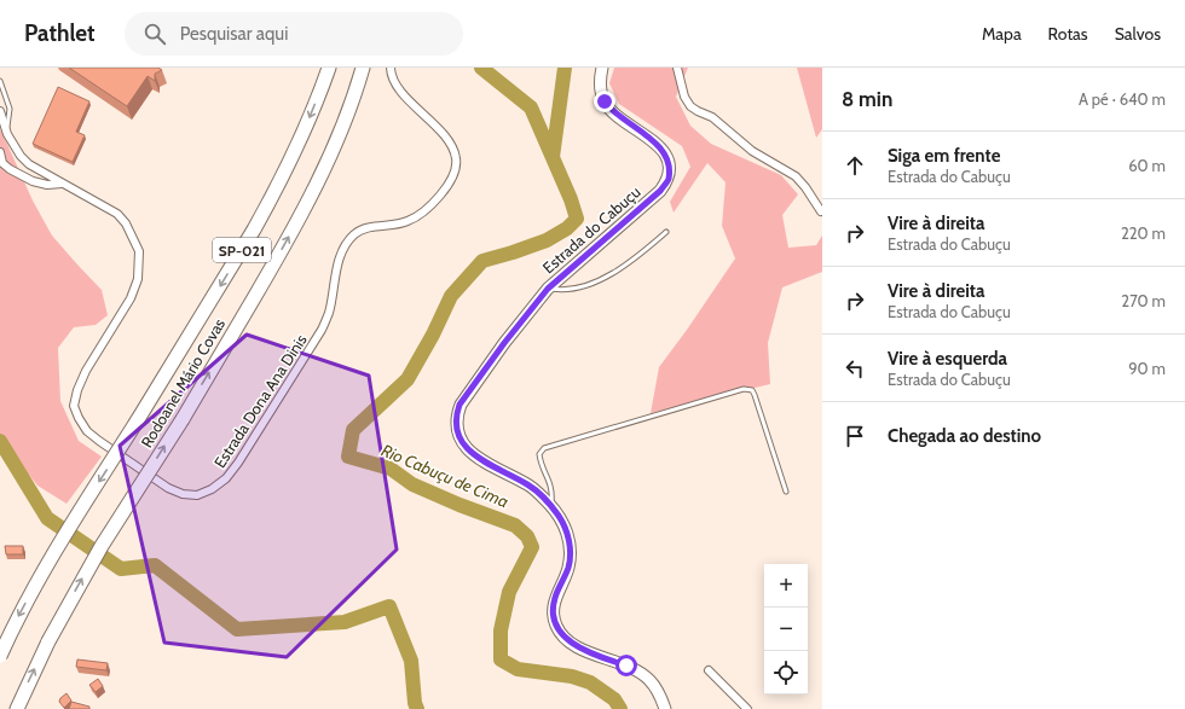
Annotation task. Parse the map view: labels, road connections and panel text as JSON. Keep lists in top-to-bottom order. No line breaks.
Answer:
{"streets":{"highway":["SP-021","Rodoanel Mário Covas"],"main road":["Estrada do Cabuçu"],"street":["Estrada Dona Ana Dinis"]},"water":["Rio Cabuçu de Cima"],"page":{"header":"Pathlet","search":"Pesquisar aqui","nav":["Mapa","Rotas","Salvos"],"heading":["8 min","A pé · 640 m"],"list":[["Siga em frente","Estrada do Cabuçu","60 m"],["Vire à direita","Estrada do Cabuçu","220 m"],["Vire à direita","Estrada do Cabuçu","270 m"],["Vire à esquerda","Estrada do Cabuçu","90 m"],"Chegada ao destino"],"map_buttons":["+","−"]}}
